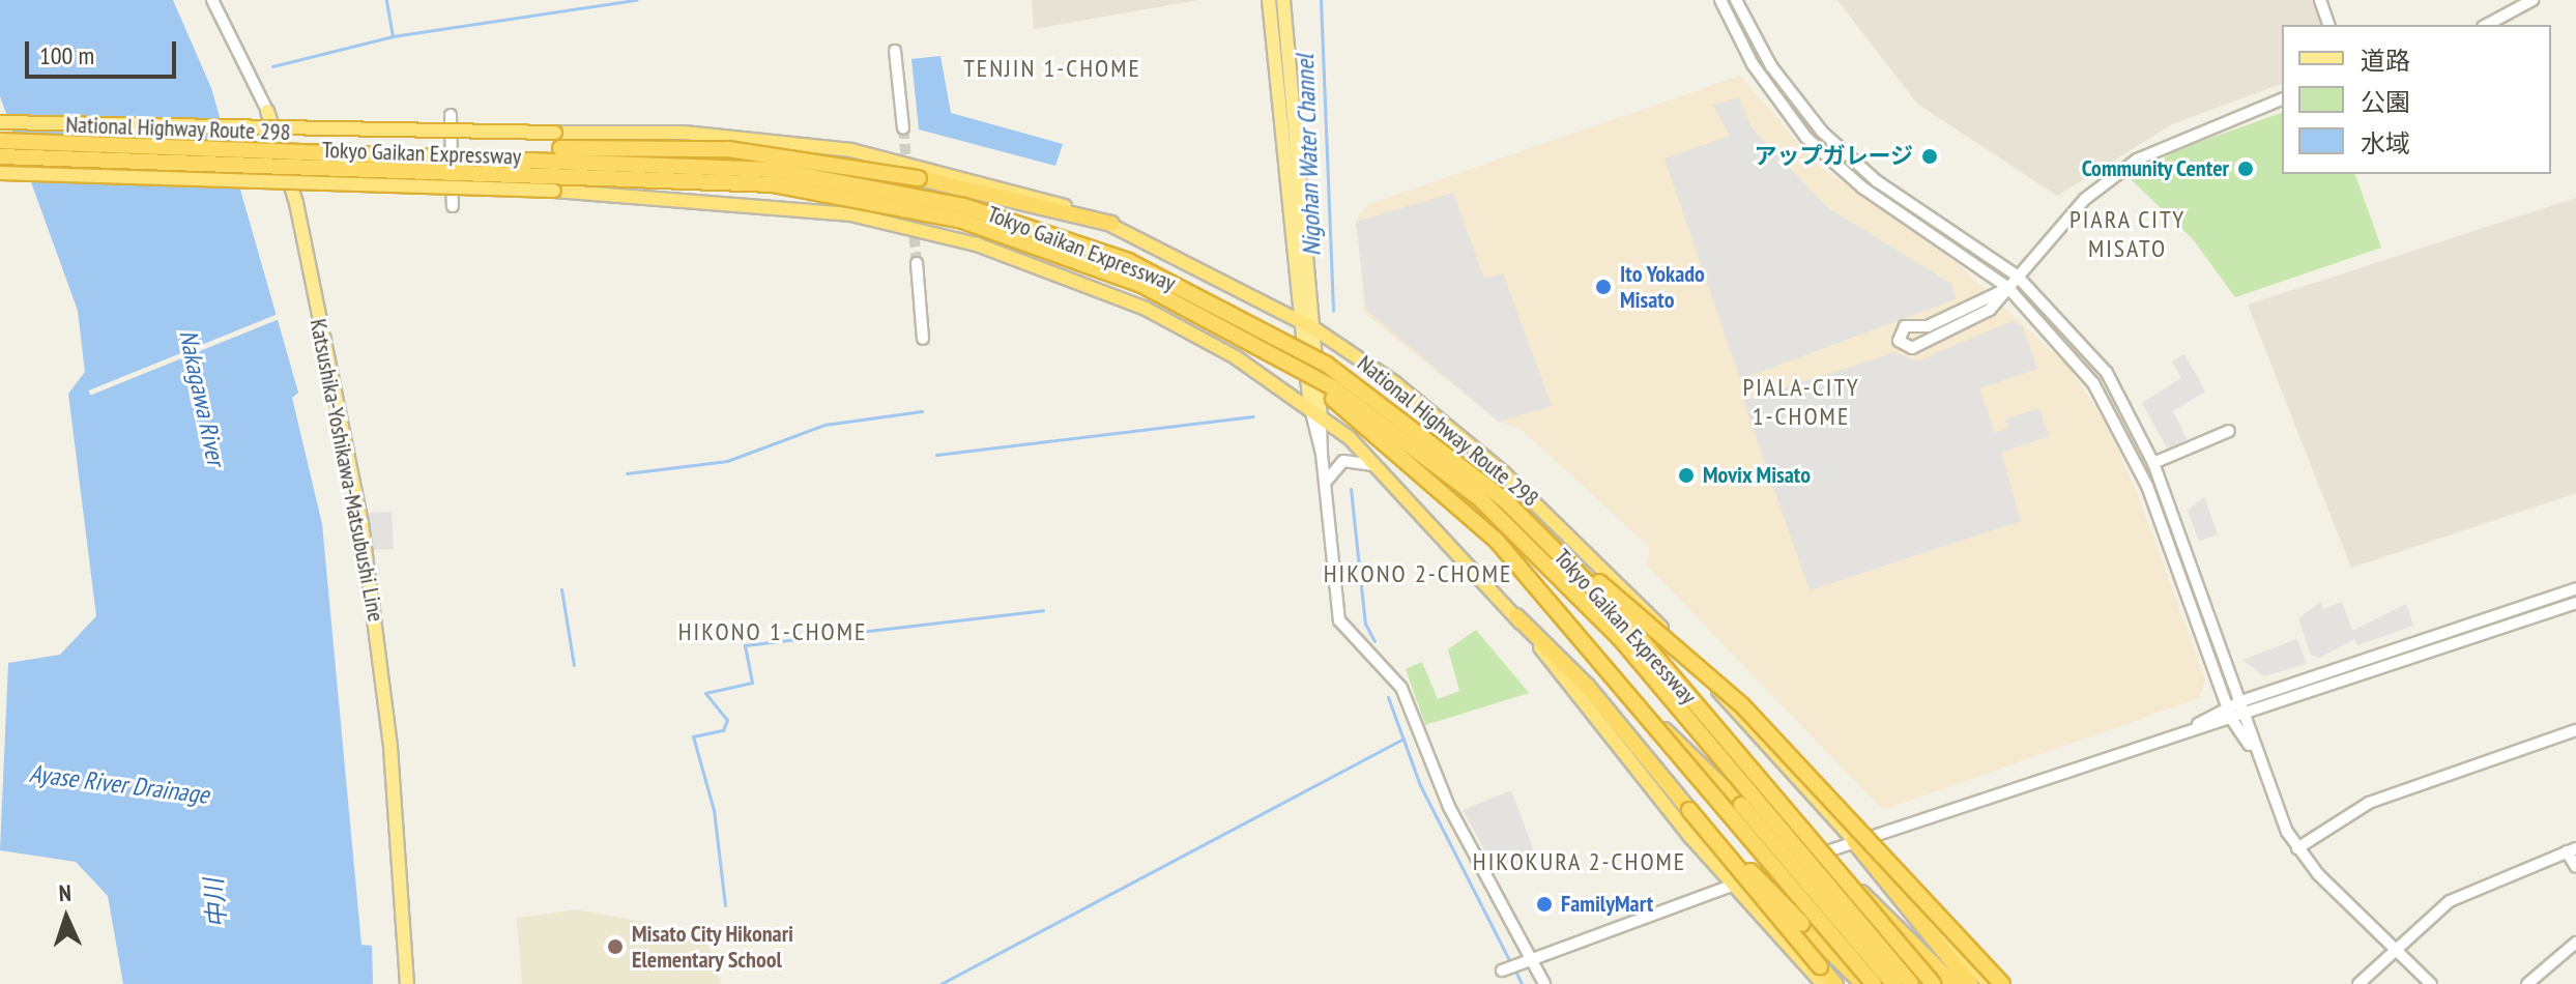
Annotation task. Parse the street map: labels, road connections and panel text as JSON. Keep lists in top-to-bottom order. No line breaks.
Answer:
{"streets":{"highway":["National Highway Route 298","Tokyo Gaikan Expressway"],"main road":["Katsushika-Yoshikawa-Matsubushi Line"]},"districts":["TENJIN 1-CHOME","PIARA CITY MISATO","PIALA-CITY 1-CHOME","HIKONO 2-CHOME","HIKONO 1-CHOME","HIKOKURA 2-CHOME"],"water":["Nigohan Water Channel","Nakagawa River","Ayase River Drainage","中川"],"places":["アップガレージ","Community Center","Ito Yokado Misato","Movix Misato","FamilyMart","Misato City Hikonari Elementary School"],"legend":["道路","公園","水域"],"scale_bar":"100 m","north":"top"}
